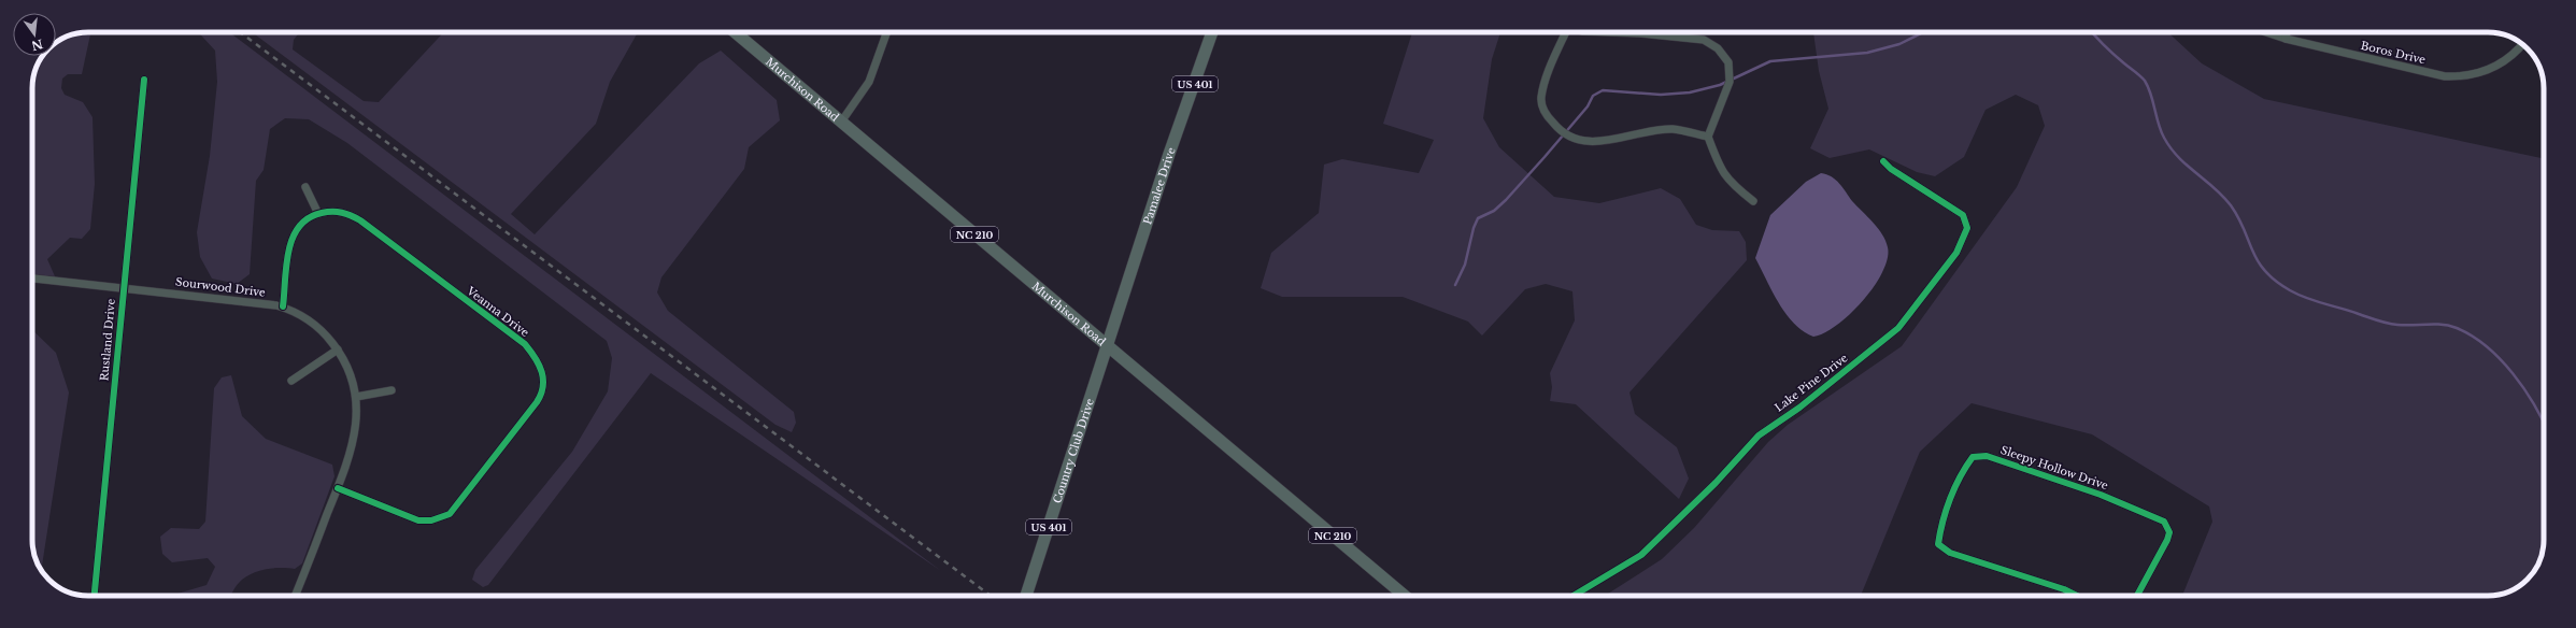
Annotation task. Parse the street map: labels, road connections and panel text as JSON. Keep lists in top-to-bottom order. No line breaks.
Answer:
{"streets":{"main road":["US 401","Murchison Road","Pamalee Drive","NC 210","Country Club Drive"],"street":["Boros Drive","Sourwood Drive","Veanna Drive","Rustland Drive","Lake Pine Drive","Sleepy Hollow Drive"]},"crossings":[["Murchison Road","Pamalee Drive"],["Murchison Road","Country Club Drive"],["Pamalee Drive","Country Club Drive"],["Sourwood Drive","Veanna Drive"],["Sourwood Drive","Rustland Drive"]],"north":"bottom"}
